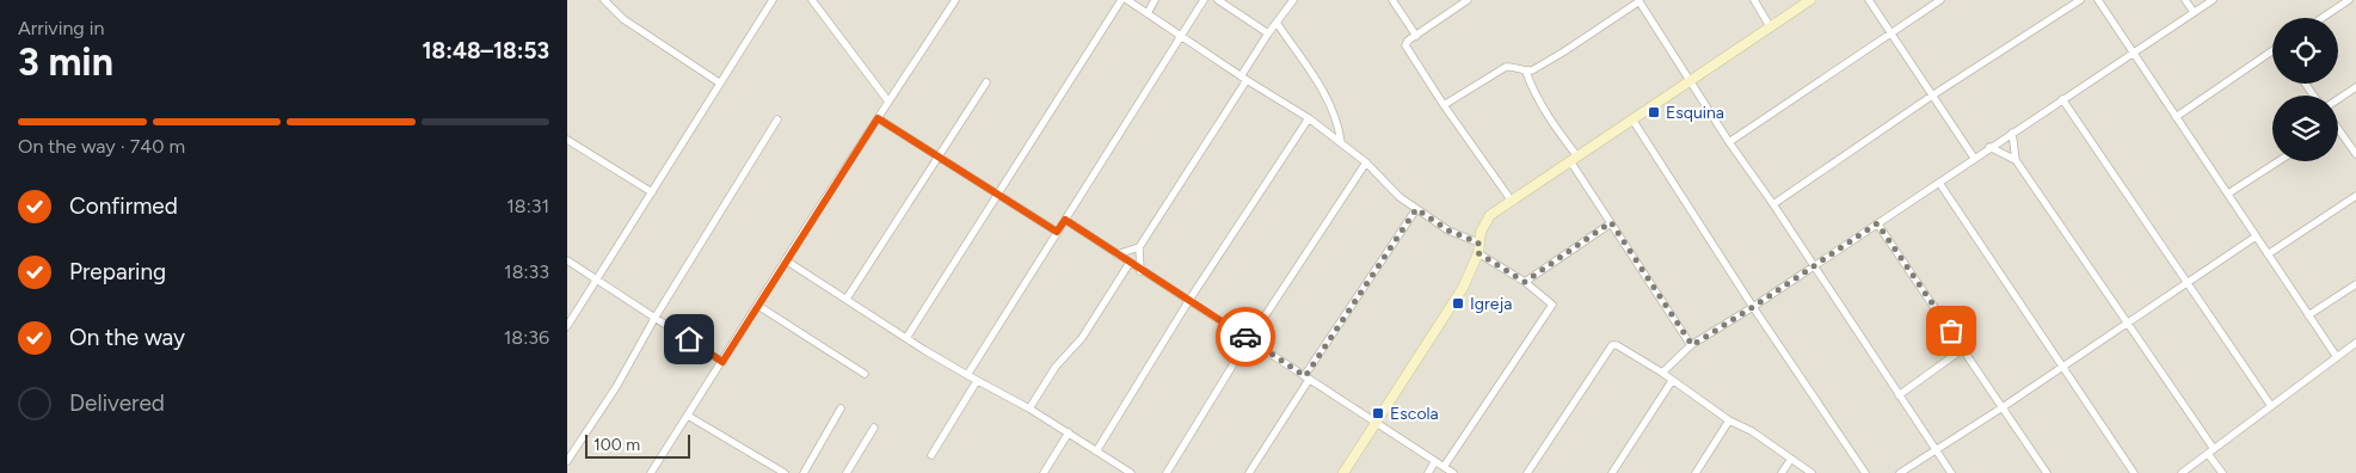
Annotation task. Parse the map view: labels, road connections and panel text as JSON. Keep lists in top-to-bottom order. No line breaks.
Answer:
{"places":{"transit":["Esquina","Igreja","Escola"]},"scale_bar":"100 m","page":{"heading":["3 min","Arriving in","18:48–18:53"],"bar":"On the way · 740 m","list":[["Confirmed","18:31"],["Preparing","18:33"],["On the way","18:36"],"Delivered"],"scale":"100 m"}}
